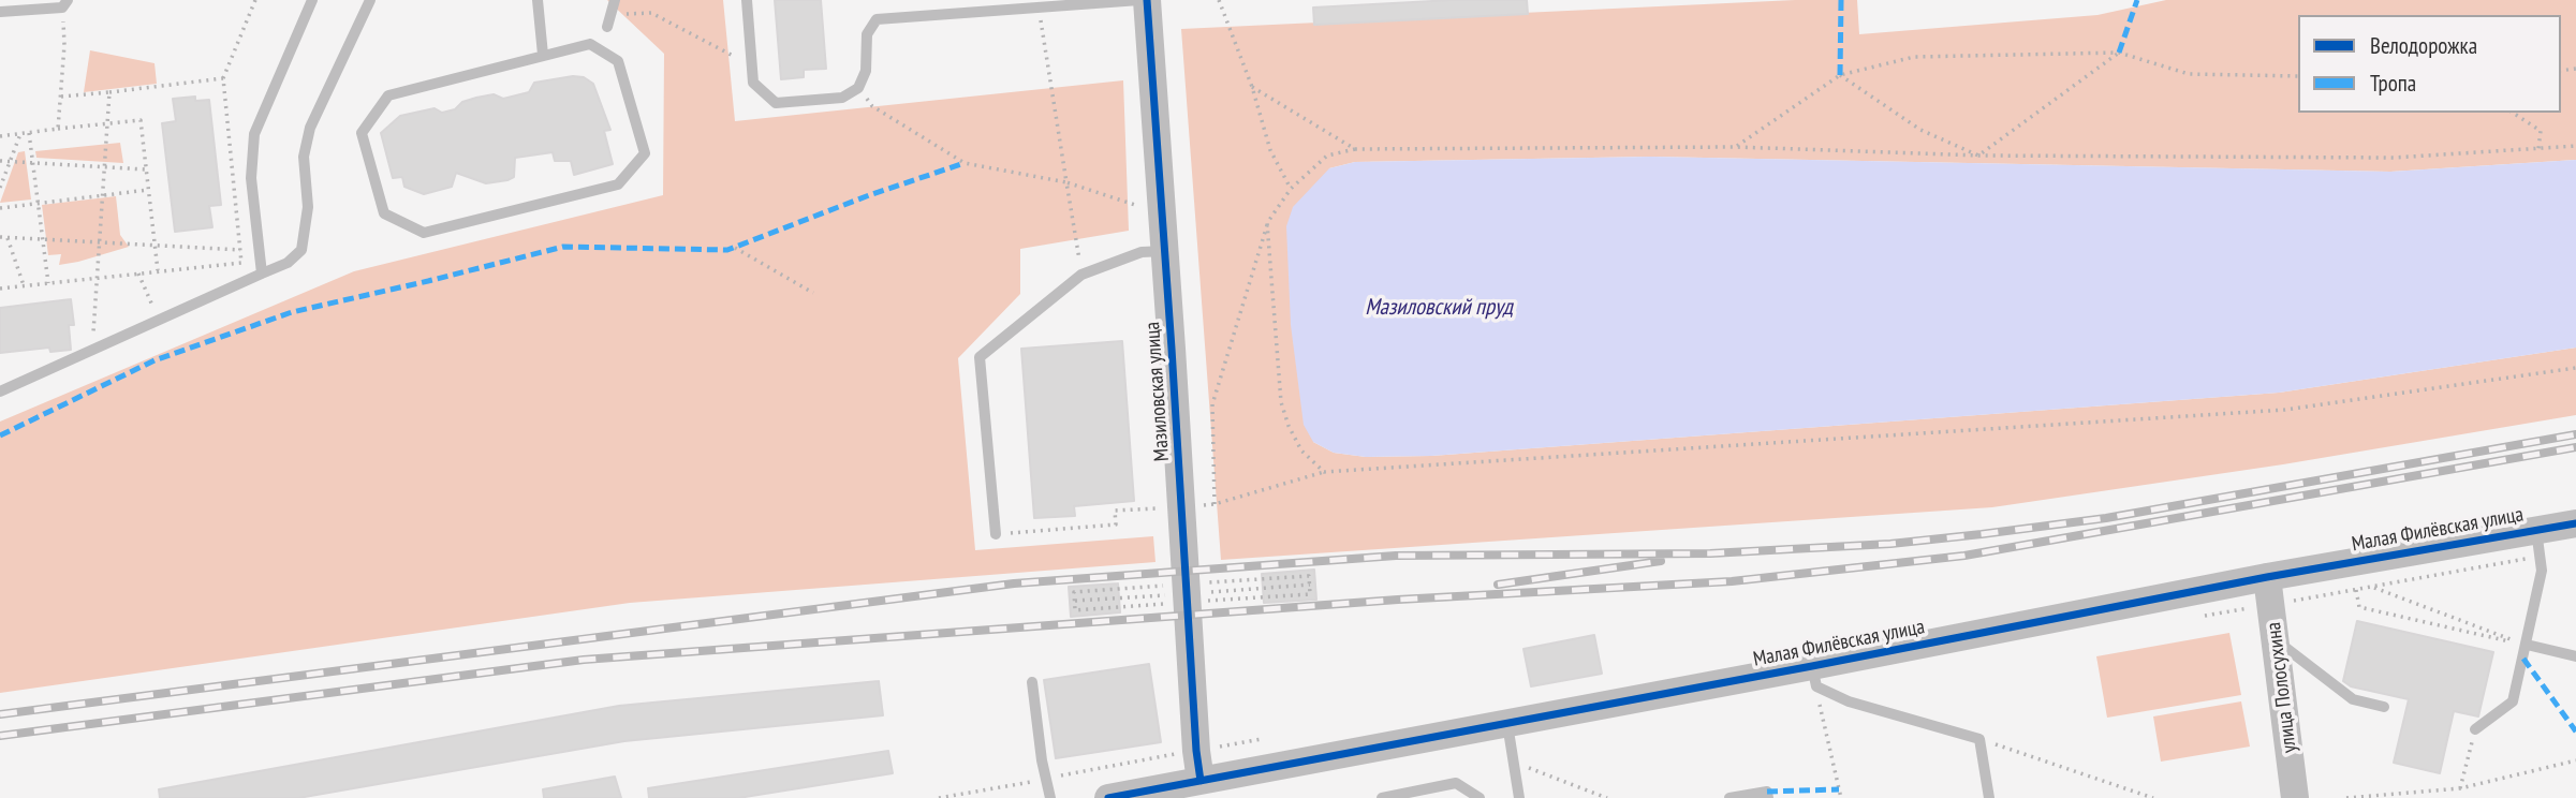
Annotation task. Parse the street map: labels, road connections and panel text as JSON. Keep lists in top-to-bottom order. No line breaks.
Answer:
{"streets":{"street":["Мазиловская улица","Малая Филёвская улица","улица Полосухина"]},"crossings":[["Мазиловская улица","Малая Филёвская улица"],["Малая Филёвская улица","улица Полосухина"]],"water":["Мазиловский пруд"],"legend":["Велодорожка","Тропа"]}
